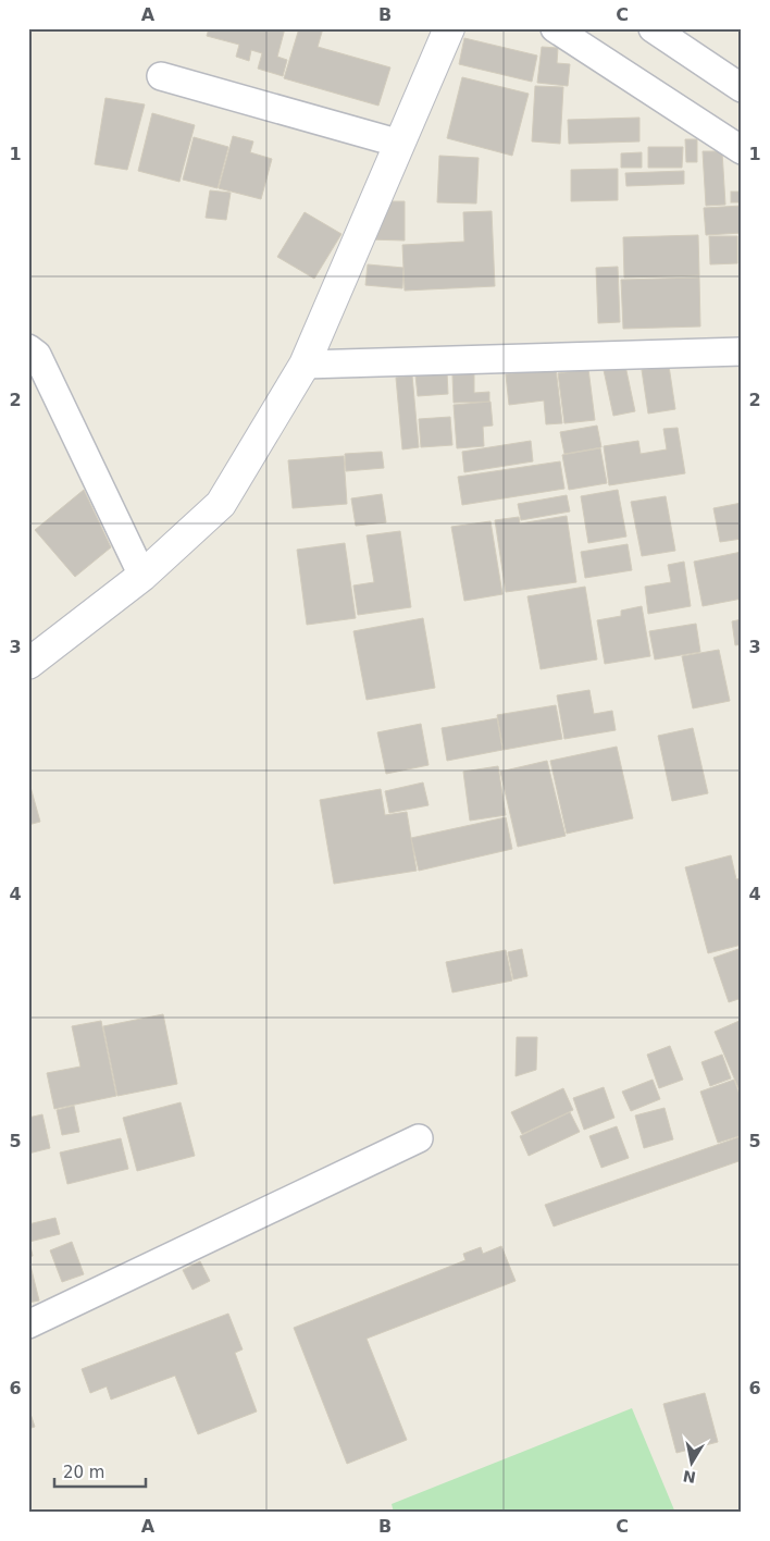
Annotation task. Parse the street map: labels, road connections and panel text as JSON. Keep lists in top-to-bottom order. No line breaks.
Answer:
{"scale_bar":"20 m","north":"bottom","grid":{"columns":["A","B","C"],"rows":["1","2","3","4","5","6"]}}
